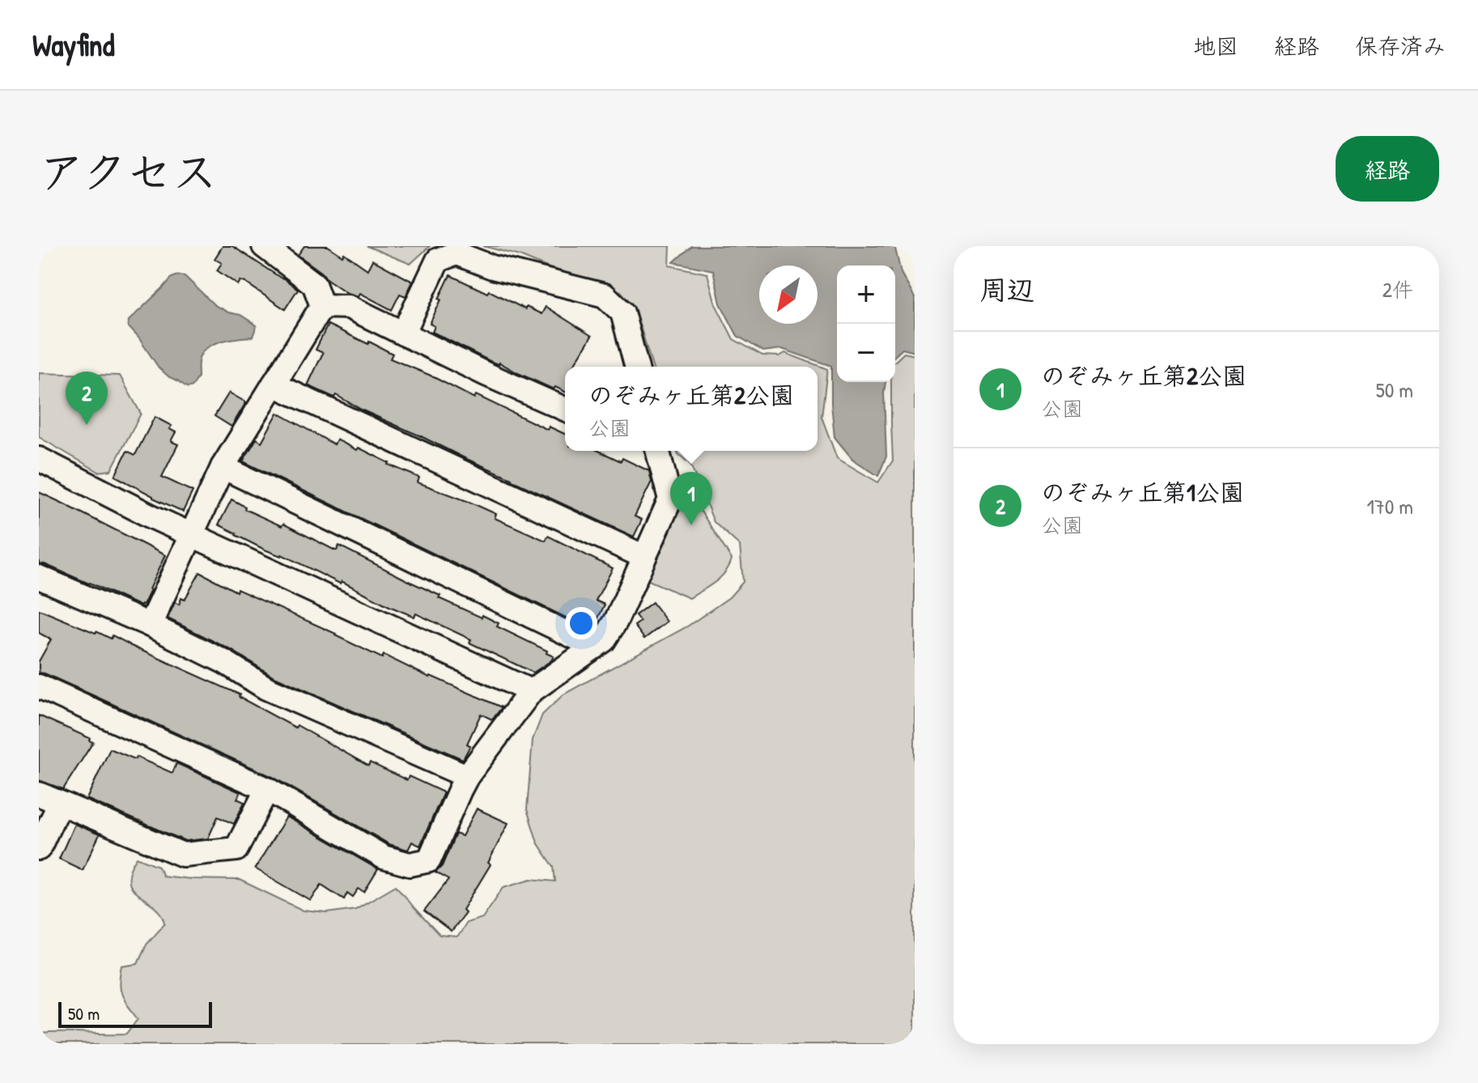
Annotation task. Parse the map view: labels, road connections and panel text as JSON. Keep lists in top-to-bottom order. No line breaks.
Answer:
{"scale_bar":"50 m","north":"bottom left","page":{"header":"Wayfind","nav":["地図","経路","保存済み"],"title":"アクセス","buttons":"経路","heading":["周辺","2件"],"map_buttons":["+","−"],"list":[{"mark":"1","name":"のぞみヶ丘第2公園","note":"公園","value":"50 m"},{"mark":"2","name":"のぞみヶ丘第1公園","note":"公園","value":"170 m"}],"popup":["のぞみヶ丘第2公園","公園"],"pins":["2","1"],"scale":"50 m"}}
